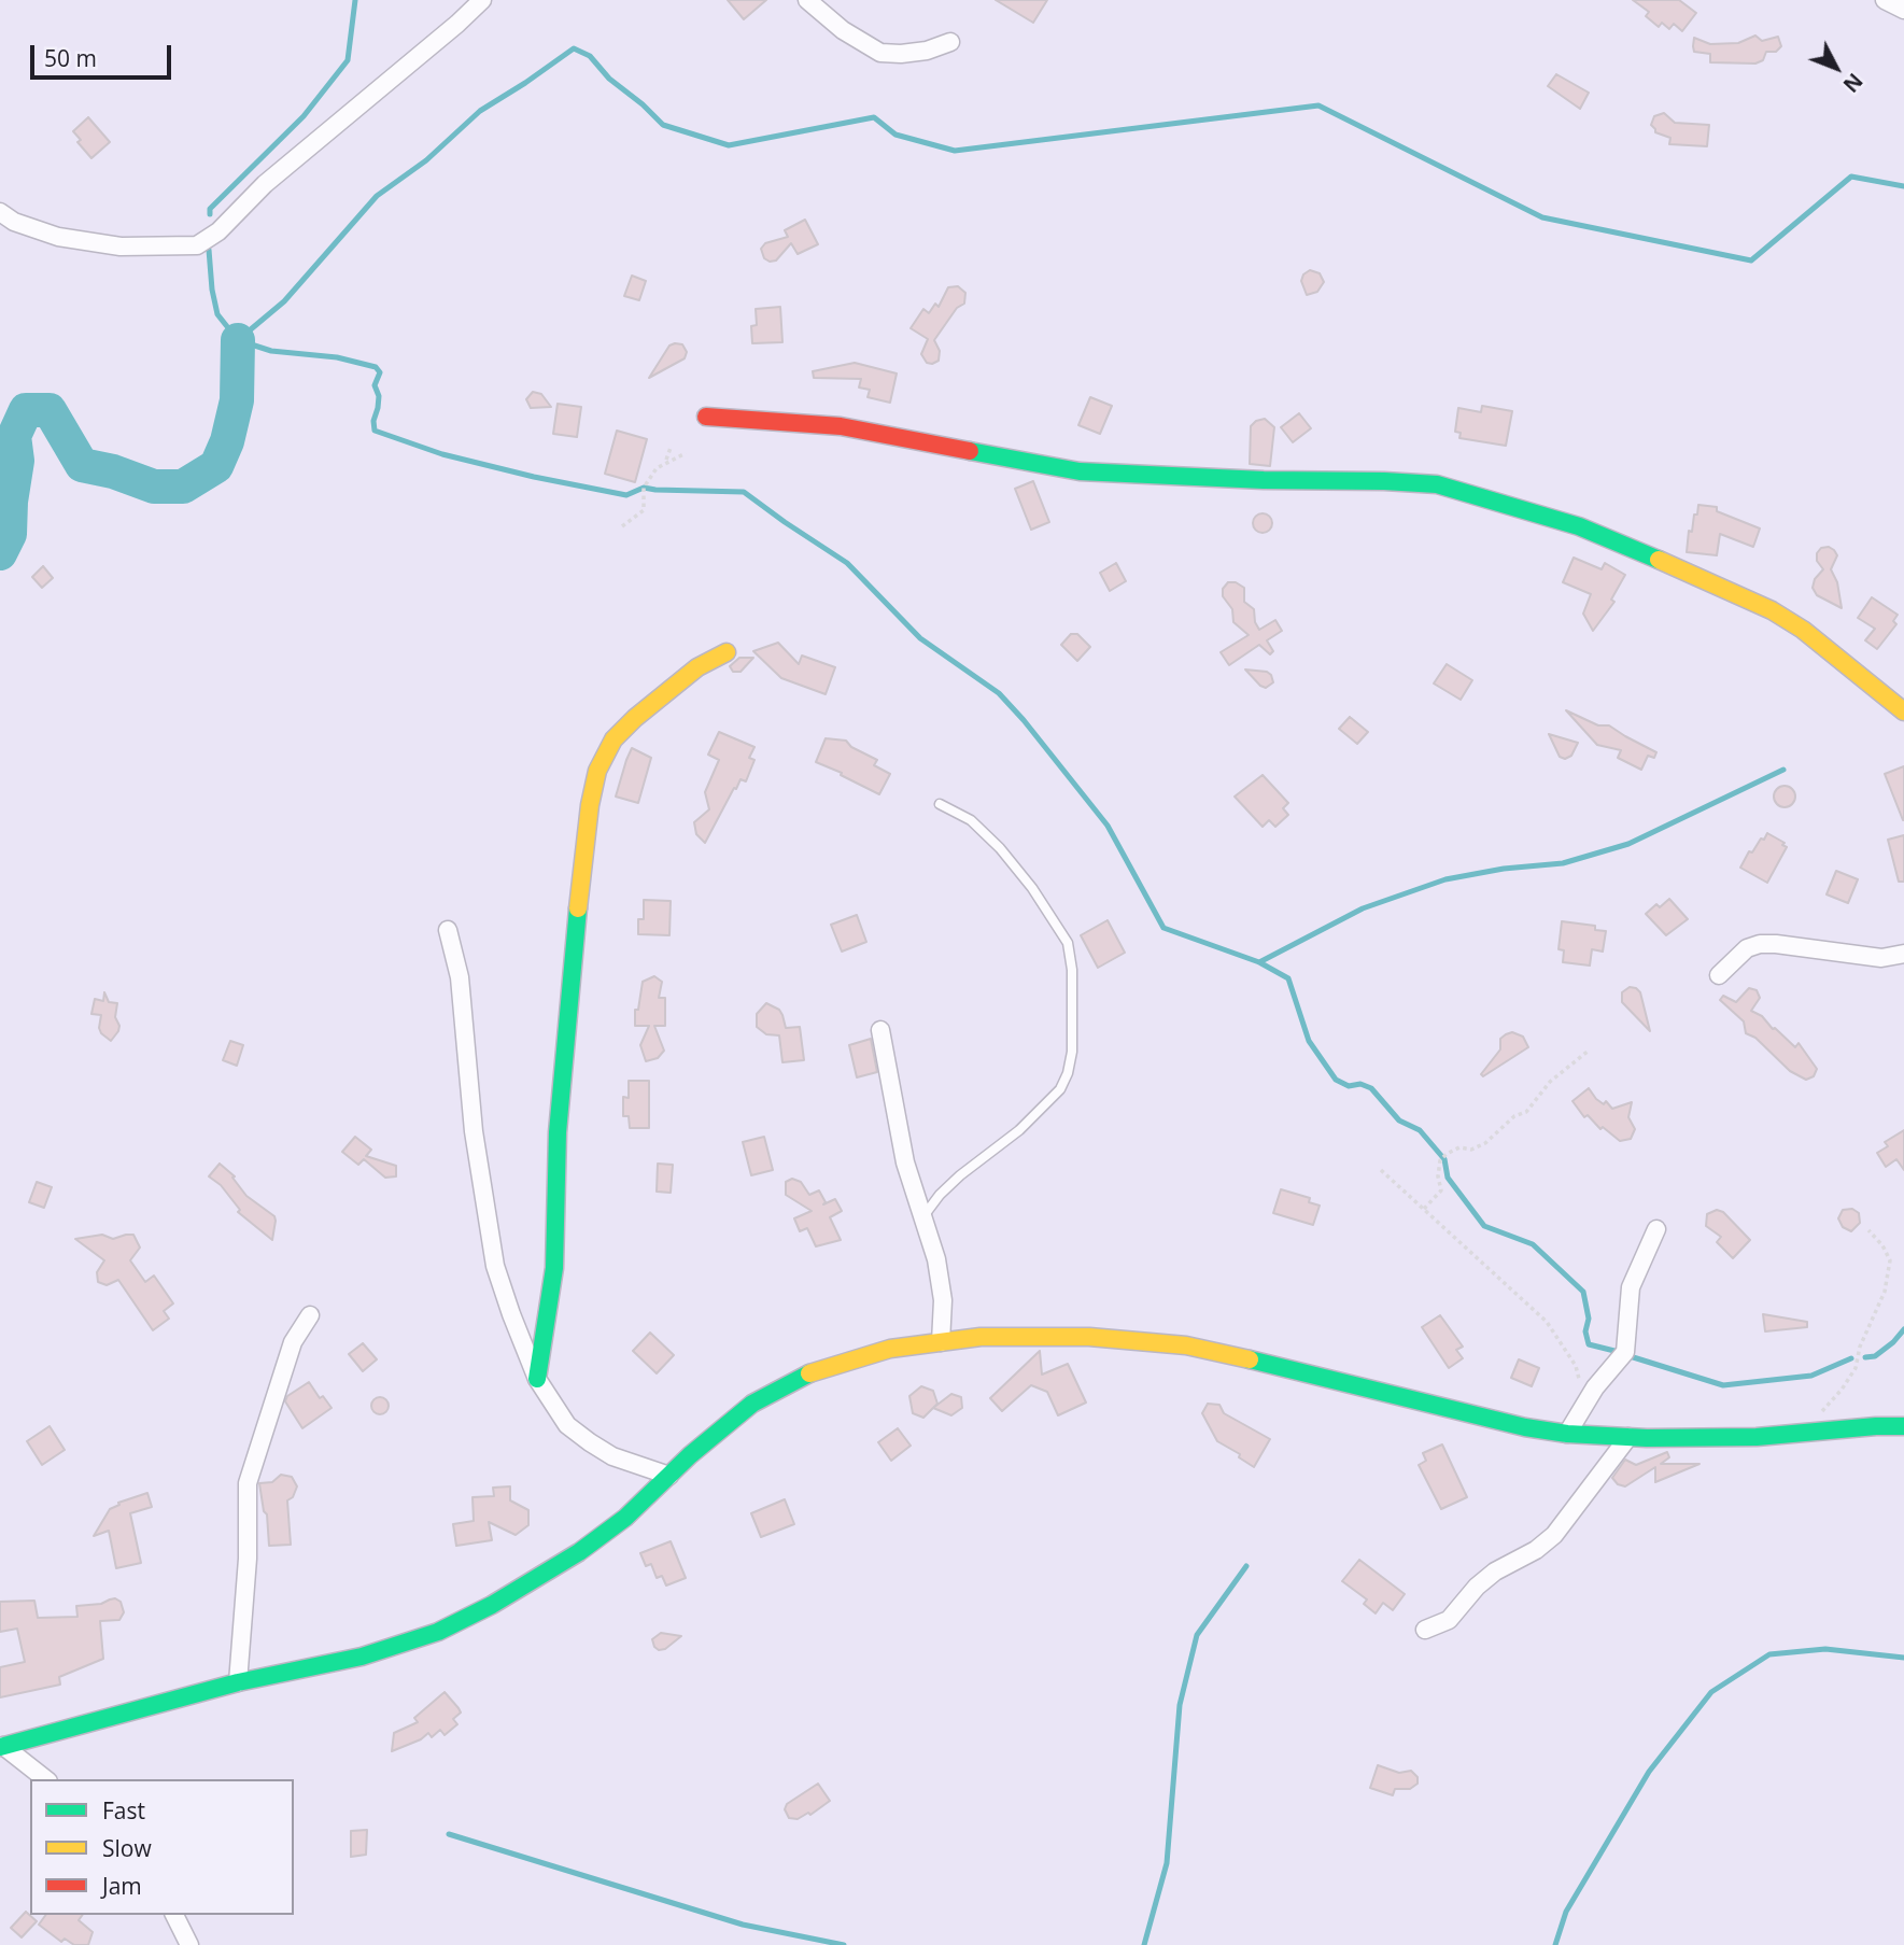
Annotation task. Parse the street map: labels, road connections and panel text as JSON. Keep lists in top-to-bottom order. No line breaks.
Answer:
{"legend":["Fast","Slow","Jam"],"scale_bar":"50 m","north":"bottom right"}
